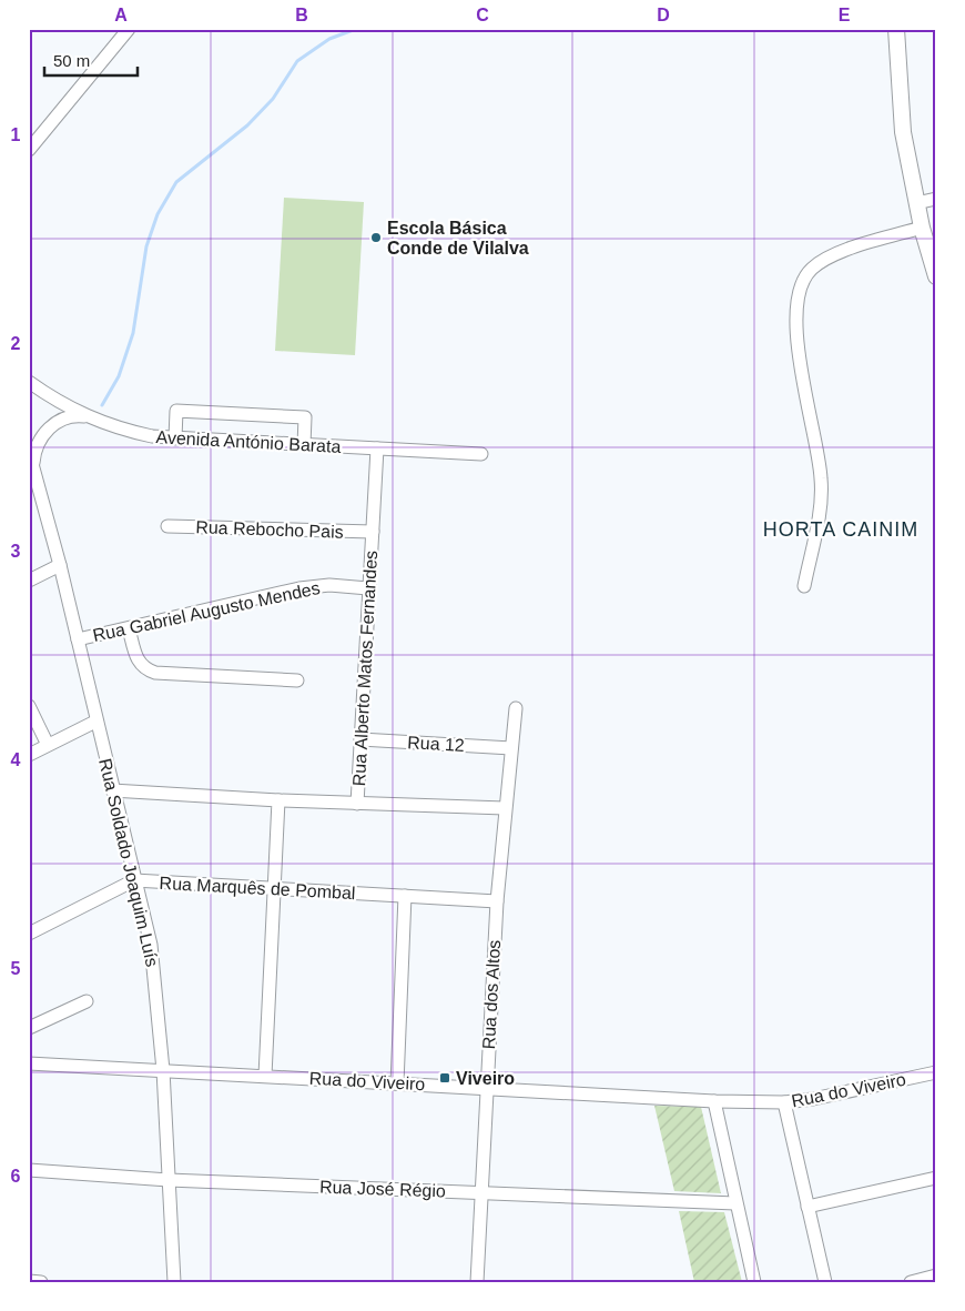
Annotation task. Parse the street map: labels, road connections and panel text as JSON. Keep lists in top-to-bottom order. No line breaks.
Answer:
{"streets":{"street":["Avenida António Barata","Rua Rebocho Pais","Rua Gabriel Augusto Mendes","Rua Alberto Matos Fernandes","Rua 12","Rua Soldado Joaquim Luís","Rua Marquês de Pombal","Rua dos Altos","Rua do Viveiro","Rua José Régio"]},"crossings":[["Avenida António Barata","Rua Alberto Matos Fernandes"],["Rua Rebocho Pais","Rua Alberto Matos Fernandes"],["Rua Gabriel Augusto Mendes","Rua Alberto Matos Fernandes"],["Rua Gabriel Augusto Mendes","Rua Soldado Joaquim Luís"],["Rua Alberto Matos Fernandes","Rua 12"],["Rua 12","Rua dos Altos"],["Rua Soldado Joaquim Luís","Rua Marquês de Pombal"],["Rua Soldado Joaquim Luís","Rua do Viveiro"],["Rua Soldado Joaquim Luís","Rua José Régio"],["Rua Marquês de Pombal","Rua dos Altos"],["Rua dos Altos","Rua do Viveiro"],["Rua dos Altos","Rua José Régio"]],"districts":["HORTA CAINIM"],"places":{"other":["Escola Básica Conde de Vilalva"],"transit":["Viveiro"]},"scale_bar":"50 m","grid":{"columns":["A","B","C","D","E"],"rows":["1","2","3","4","5","6"]}}
